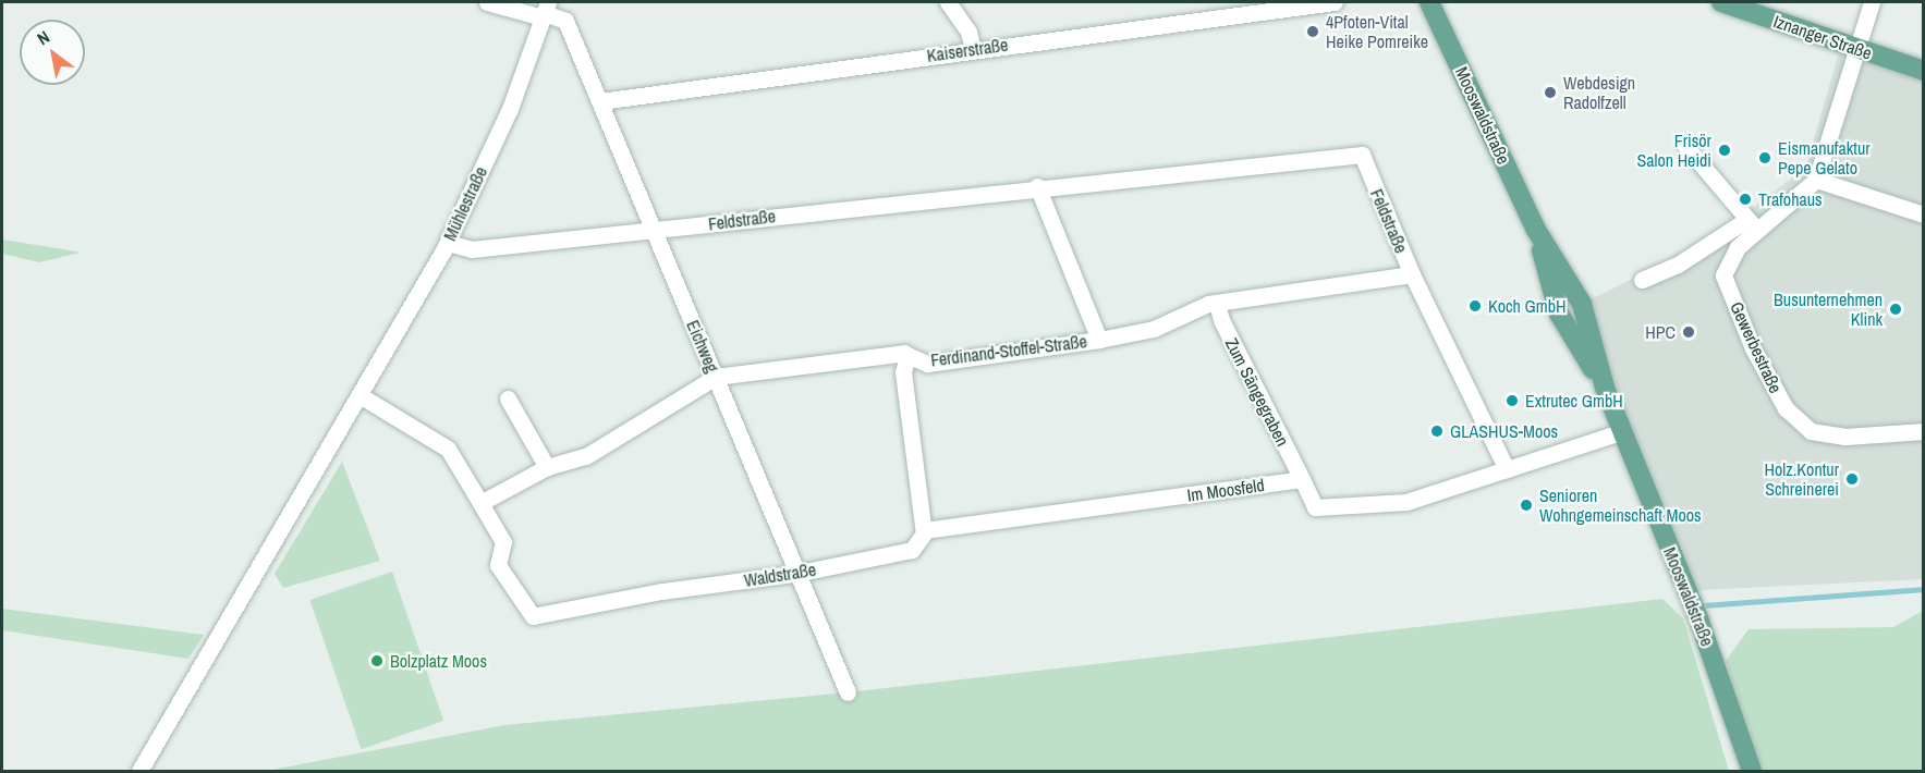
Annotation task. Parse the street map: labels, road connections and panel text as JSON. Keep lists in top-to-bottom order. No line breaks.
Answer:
{"streets":{"main road":["Iznanger Straße","Mooswaldstraße"],"street":["Kaiserstraße","Mühlestraße","Feldstraße","Eichweg","Gewerbestraße","Ferdinand-Stoffel-Straße","Zum Sängegraben","Im Moosfeld","Waldstraße"]},"crossings":[["Kaiserstraße","Eichweg"],["Mühlestraße","Feldstraße"],["Mühlestraße","Eichweg"],["Feldstraße","Eichweg"],["Feldstraße","Ferdinand-Stoffel-Straße"],["Eichweg","Ferdinand-Stoffel-Straße"],["Eichweg","Waldstraße"],["Ferdinand-Stoffel-Straße","Zum Sängegraben"],["Ferdinand-Stoffel-Straße","Waldstraße"],["Zum Sängegraben","Im Moosfeld"],["Im Moosfeld","Waldstraße"]],"places":["4Pfoten-Vital Heike Pomreike","Webdesign Radolfzell","Frisör Salon Heidi","Eismanufaktur Pepe Gelato","Trafohaus","Koch GmbH","Busunternehmen Klink","HPC","Extrutec GmbH","GLASHUS-Moos","Holz.Kontur Schreinerei","Senioren Wohngemeinschaft Moos","Bolzplatz Moos"],"north":"top left"}
